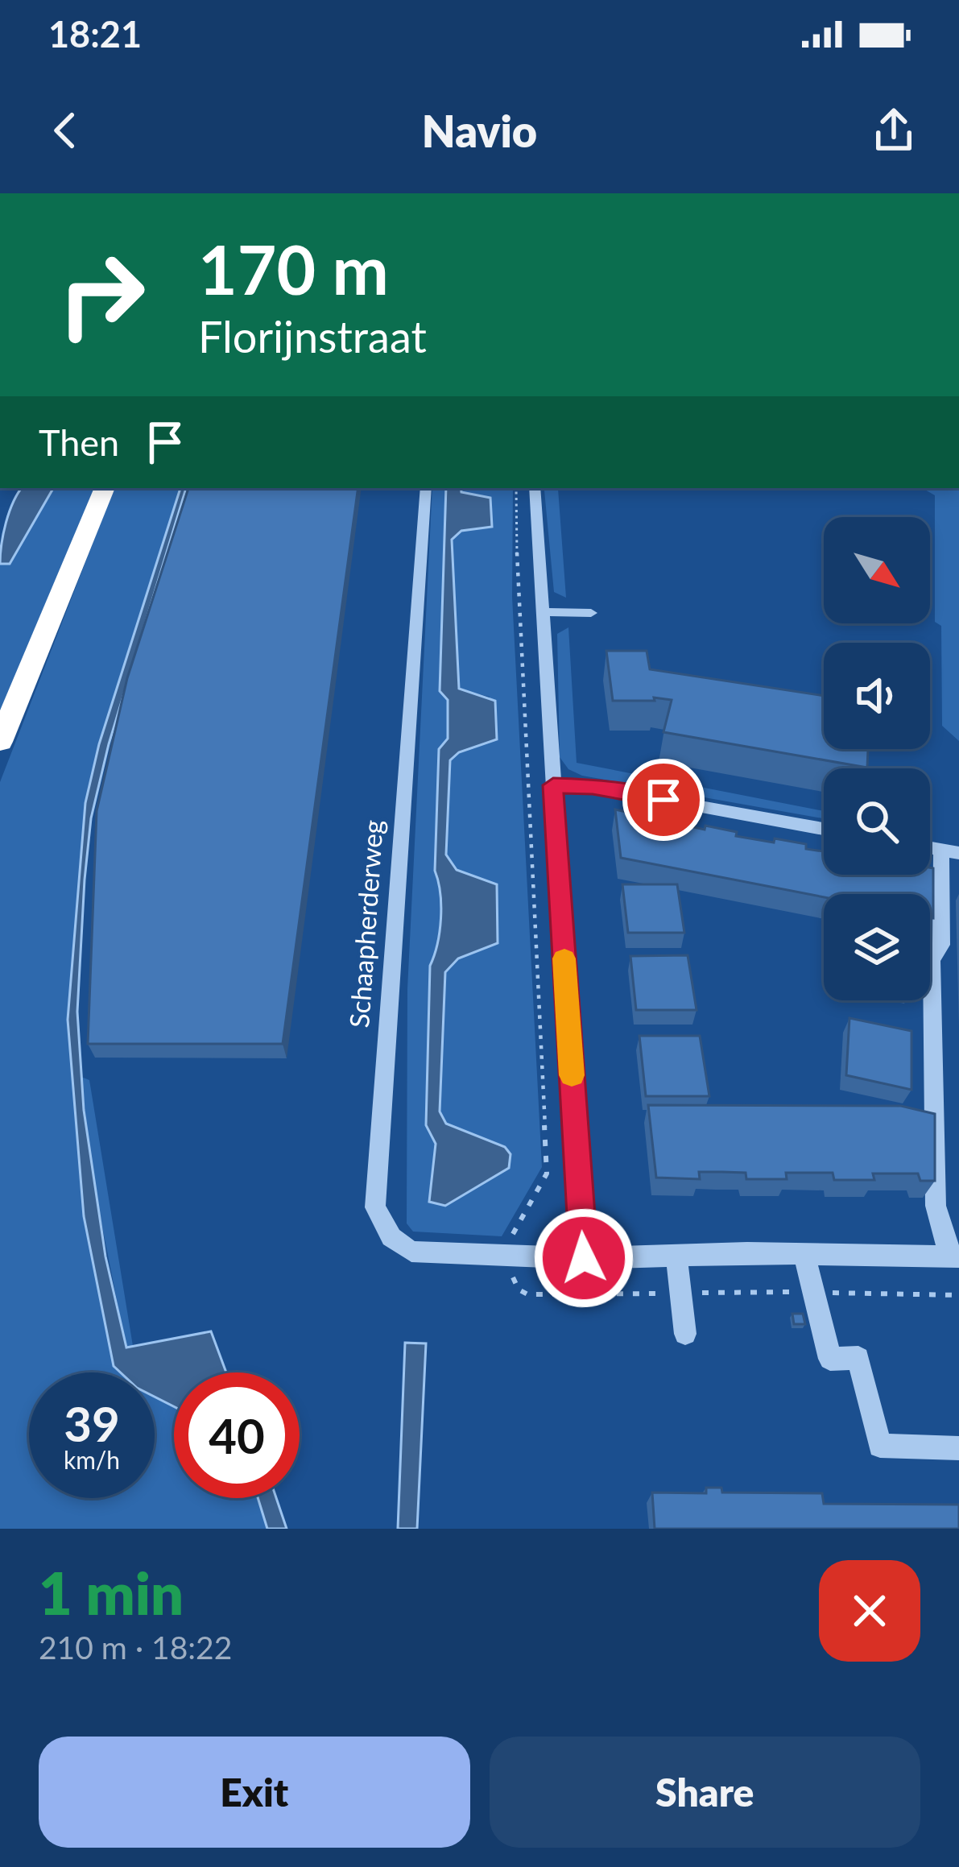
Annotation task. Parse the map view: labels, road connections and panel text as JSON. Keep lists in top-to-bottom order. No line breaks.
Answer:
{"streets":{"street":["Schaapherderweg"]},"north":"bottom right","page":{"status":"18:21","header":"Navio","turn":["170 m","Florijnstraat"],"then":"Then","speed":"39 km/h","limit":"40","heading":["1 min","210 m · 18:22"],"buttons":["Exit","Share"]}}
